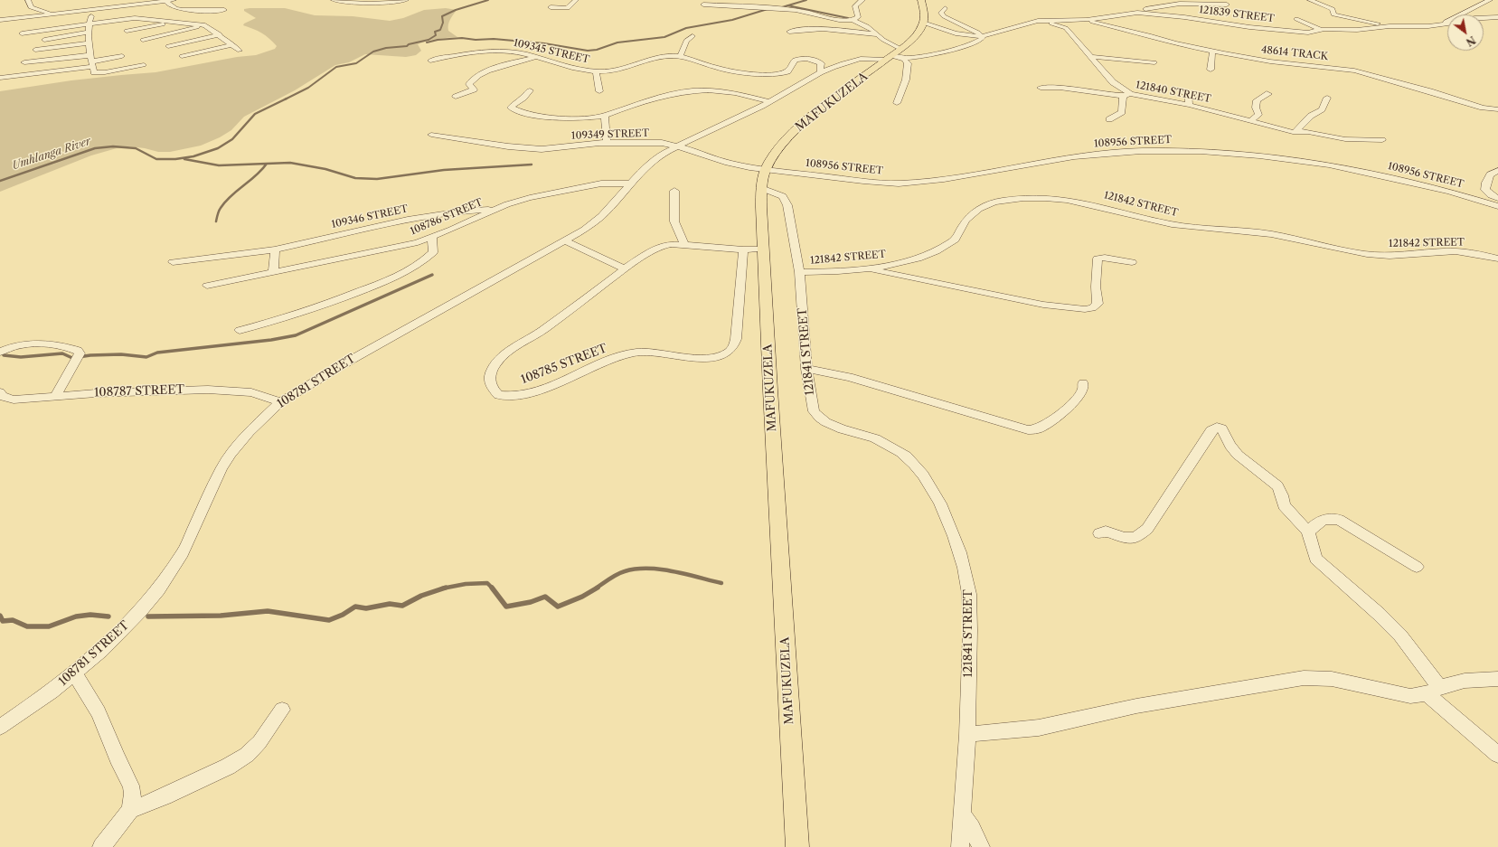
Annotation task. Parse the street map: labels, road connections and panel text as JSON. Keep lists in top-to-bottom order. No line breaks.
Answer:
{"streets":{"main road":["MAFUKUZELA"],"street":["121839 STREET","109345 STREET","48614 TRACK","121840 STREET","109349 STREET","108956 STREET","121842 STREET","109346 STREET","108786 STREET","121841 STREET","108785 STREET","108781 STREET","108787 STREET"]},"crossings":[["121839 STREET","48614 TRACK"],["121839 STREET","121840 STREET"],["121839 STREET","MAFUKUZELA"],["MAFUKUZELA","109349 STREET"],["MAFUKUZELA","108956 STREET"],["MAFUKUZELA","121841 STREET"],["MAFUKUZELA","108785 STREET"],["109349 STREET","108956 STREET"],["109349 STREET","108781 STREET"],["121842 STREET","121841 STREET"],["109346 STREET","108786 STREET"],["108786 STREET","108781 STREET"],["108781 STREET","108787 STREET"]],"water":["Umhlanga River"],"north":"bottom right"}
